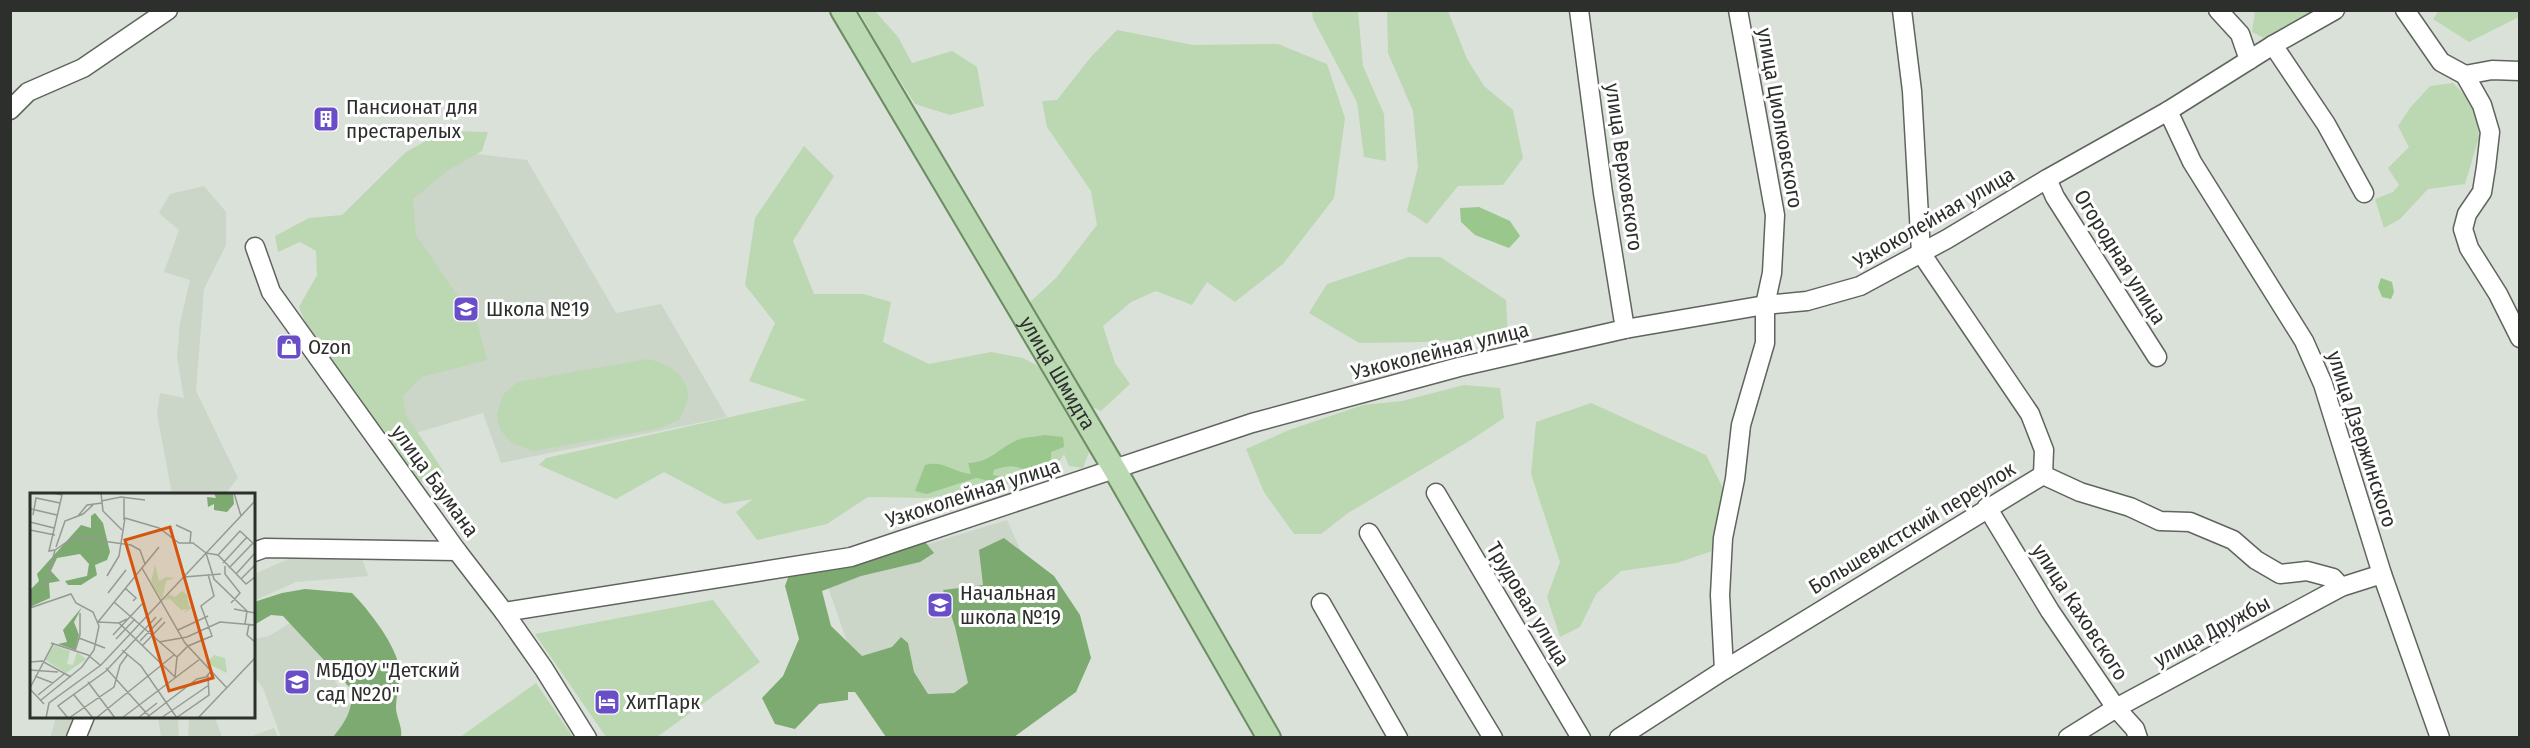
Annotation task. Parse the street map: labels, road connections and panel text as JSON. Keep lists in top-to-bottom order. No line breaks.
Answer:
{"streets":{"main road":["улица Шмидта"],"street":["улица Циолковского","улица Верховского","Узкоколейная улица","Огородная улица","улица Дзержинского","улица Баумана","Большевистский переулок","Трудовая улица","улица Каховского","улица Дружбы"]},"crossings":[["улица Циолковского","Узкоколейная улица"],["улица Циолковского","Большевистский переулок"],["улица Верховского","Узкоколейная улица"],["Узкоколейная улица","Огородная улица"],["Узкоколейная улица","улица Шмидта"],["Узкоколейная улица","улица Дзержинского"],["Узкоколейная улица","улица Баумана"],["улица Дзержинского","улица Дружбы"],["Большевистский переулок","улица Каховского"],["Большевистский переулок","улица Дружбы"],["улица Каховского","улица Дружбы"]],"places":{"building":["Пансионат для престарелых"],"school or university":["Школа №19","Начальная школа №19","МБДОУ \"Детский сад №20\""],"shop":["Ozon"],"hotel":["ХитПарк"]}}
